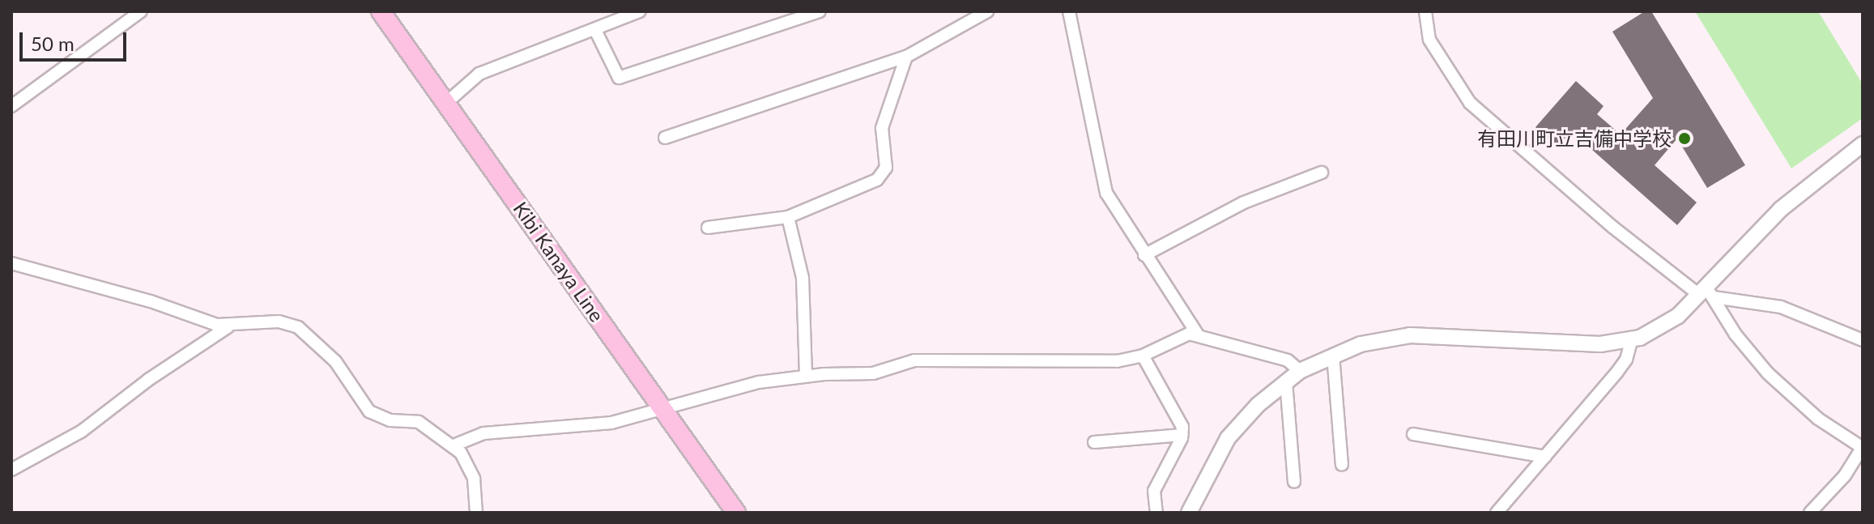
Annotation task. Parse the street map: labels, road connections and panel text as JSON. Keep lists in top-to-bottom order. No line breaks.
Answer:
{"streets":{"main road":["Kibi Kanaya Line"]},"places":["有田川町立吉備中学校"],"scale_bar":"50 m"}
